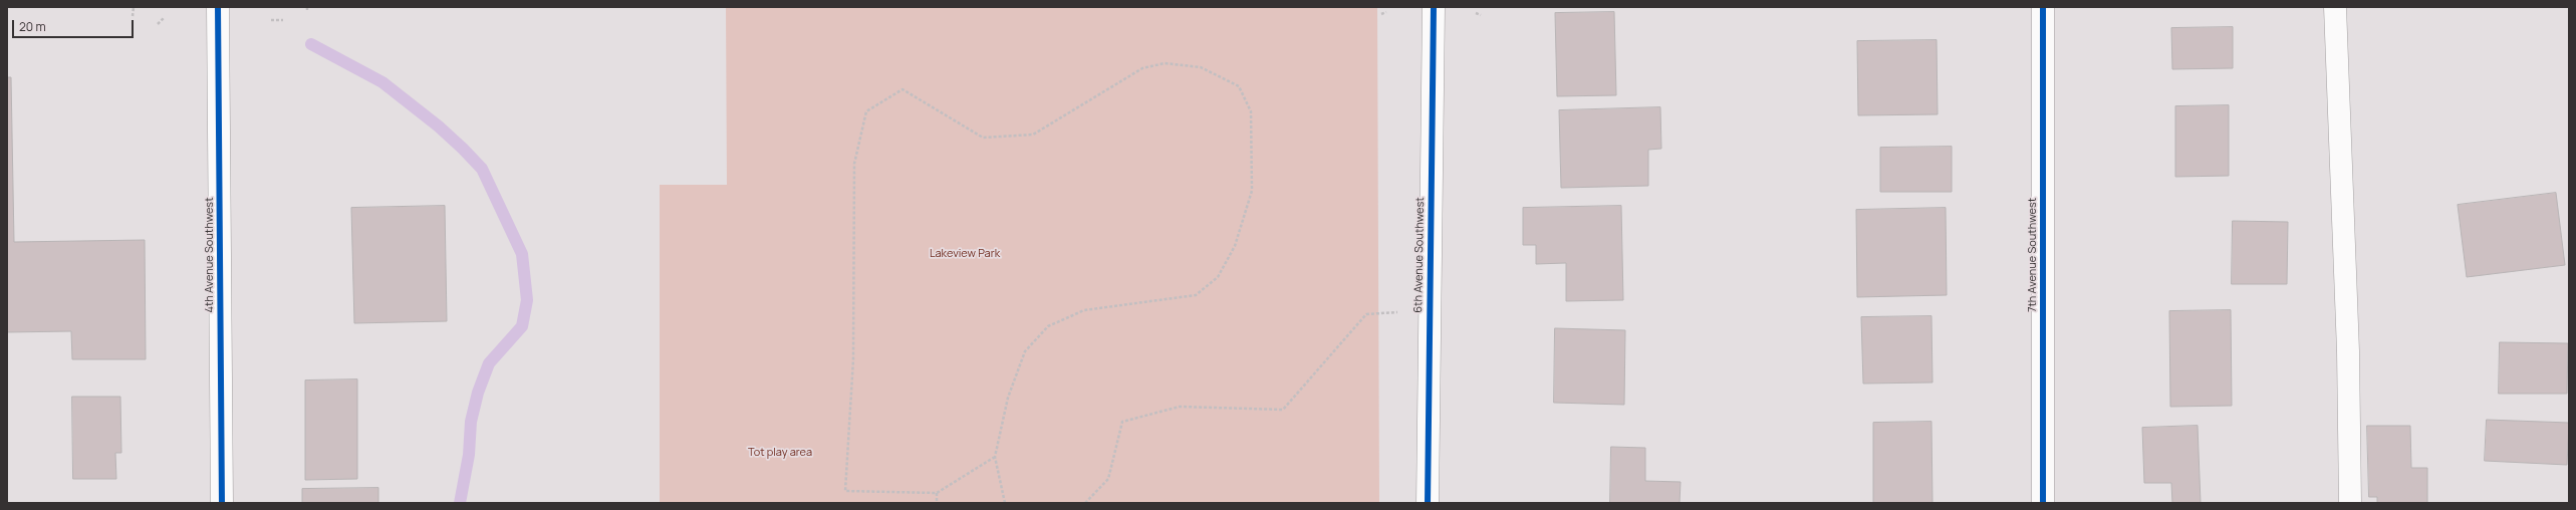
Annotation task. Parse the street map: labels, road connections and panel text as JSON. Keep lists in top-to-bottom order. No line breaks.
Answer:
{"streets":{"street":["4th Avenue Southwest","6th Avenue Southwest","7th Avenue Southwest"]},"parks":["Lakeview Park","Tot play area"],"scale_bar":"20 m"}
